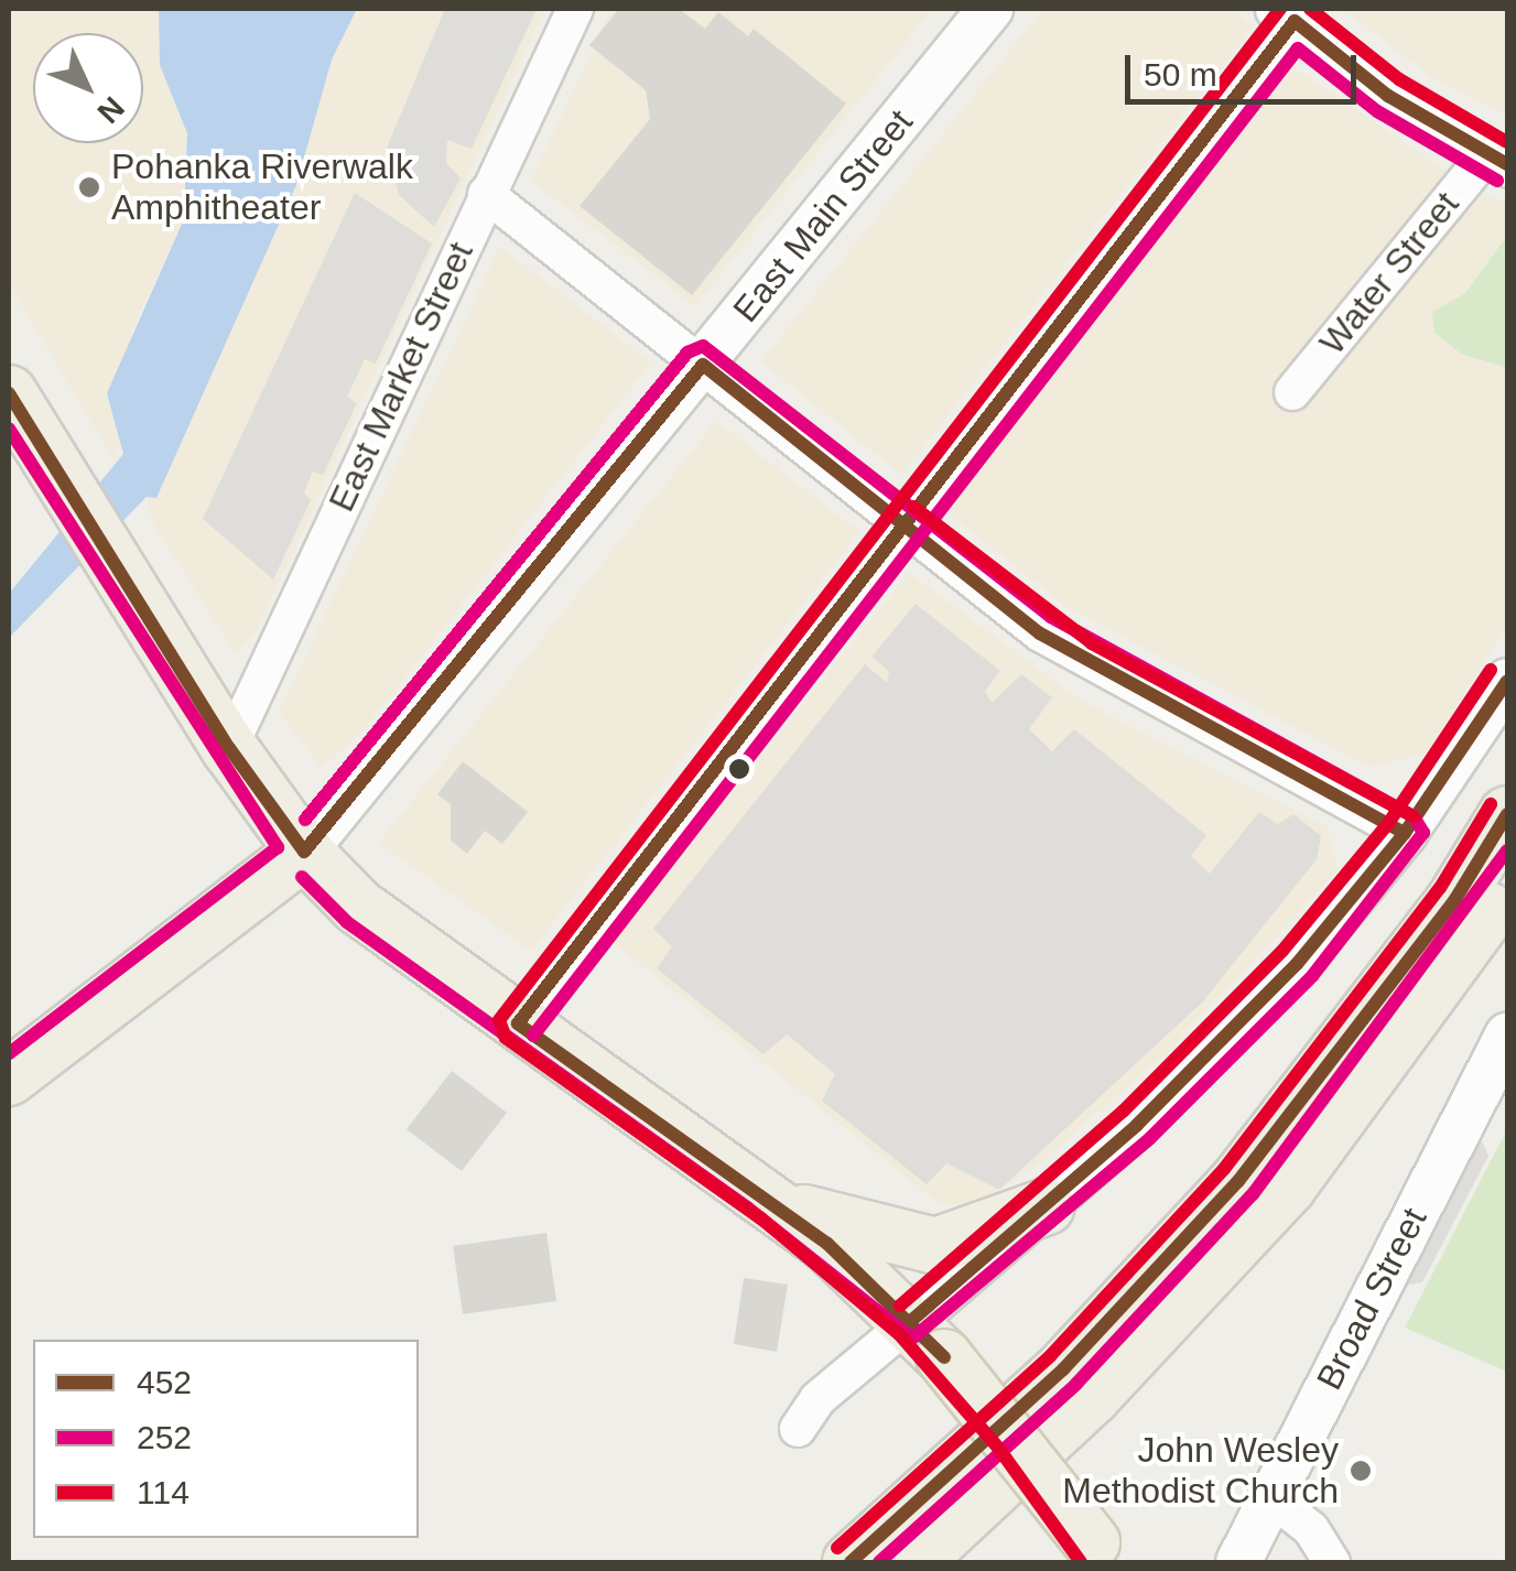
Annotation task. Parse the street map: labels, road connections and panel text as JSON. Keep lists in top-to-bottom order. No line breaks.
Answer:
{"streets":{"main road":["East Main Street"],"street":["Water Street","East Market Street","Broad Street"]},"places":["Pohanka Riverwalk Amphitheater","John Wesley Methodist Church"],"lines":["transit line 114","transit line 452","transit line 252"],"legend":["452","252","114"],"scale_bar":"50 m","north":"bottom right"}
